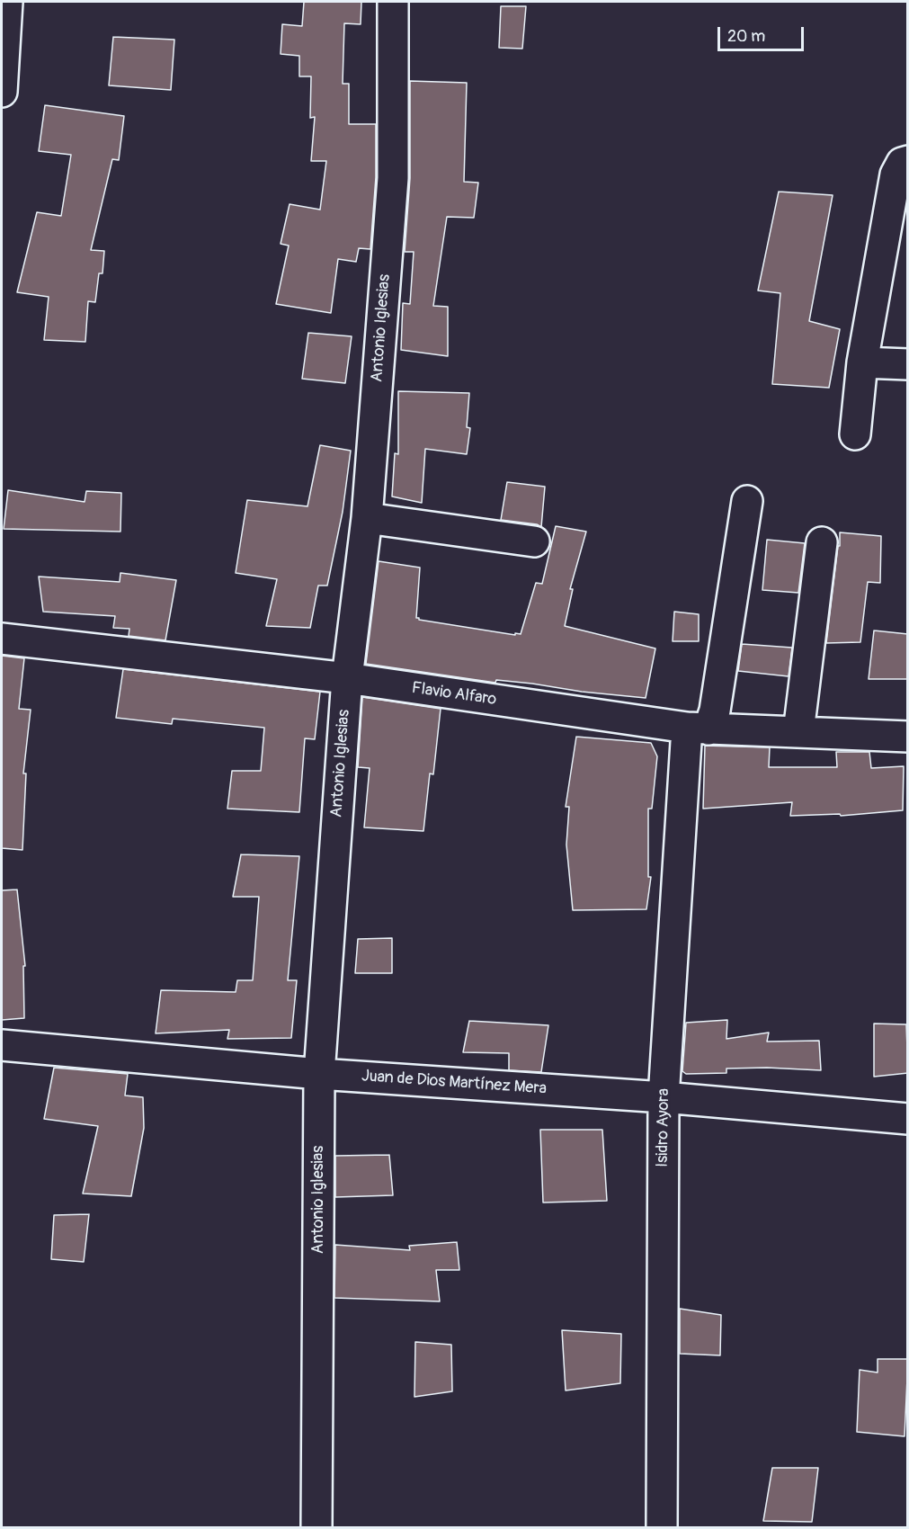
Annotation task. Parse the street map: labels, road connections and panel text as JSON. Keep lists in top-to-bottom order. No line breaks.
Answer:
{"streets":{"street":["Antonio Iglesias","Flavio Alfaro","Juan de Dios Martínez Mera","Isidro Ayora"]},"crossings":[["Antonio Iglesias","Flavio Alfaro"],["Antonio Iglesias","Juan de Dios Martínez Mera"],["Flavio Alfaro","Isidro Ayora"],["Juan de Dios Martínez Mera","Isidro Ayora"]],"scale_bar":"20 m"}
